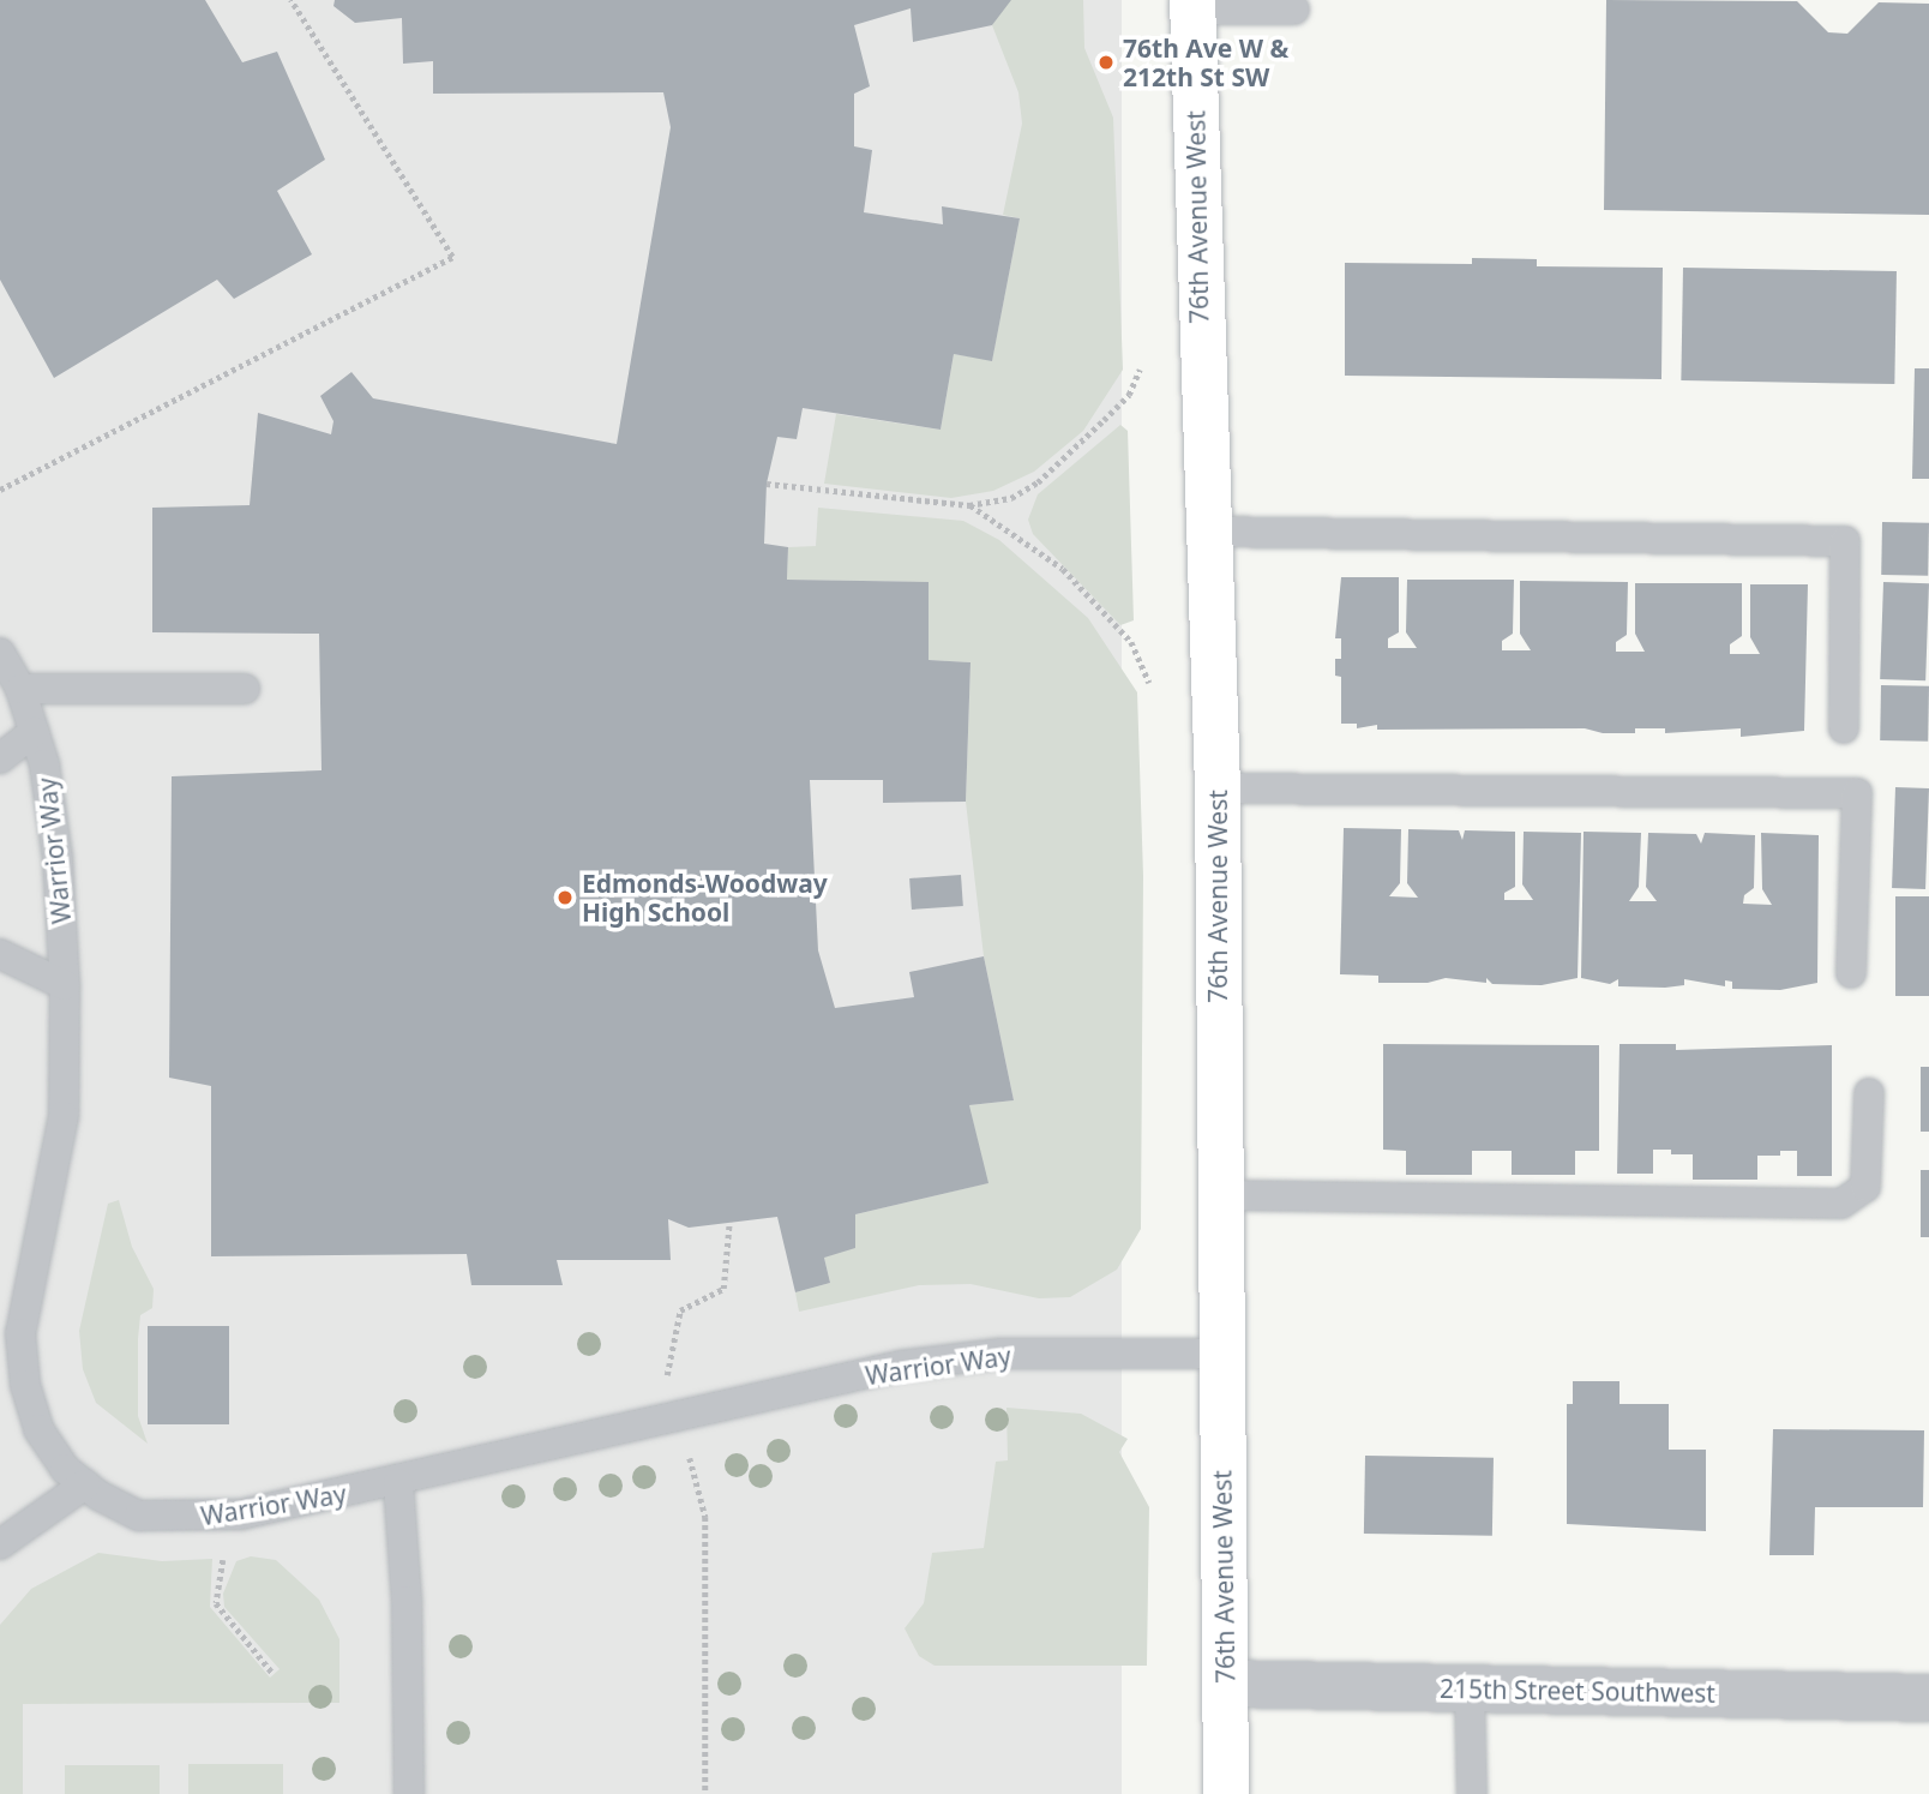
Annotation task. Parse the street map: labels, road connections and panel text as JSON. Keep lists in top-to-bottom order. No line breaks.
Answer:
{"streets":{"street":["76th Avenue West","215th Street Southwest"],"lane":["Warrior Way"]},"crossings":[["76th Avenue West","Warrior Way"],["76th Avenue West","215th Street Southwest"]],"places":["76th Ave W & 212th St SW","Edmonds-Woodway High School"]}
